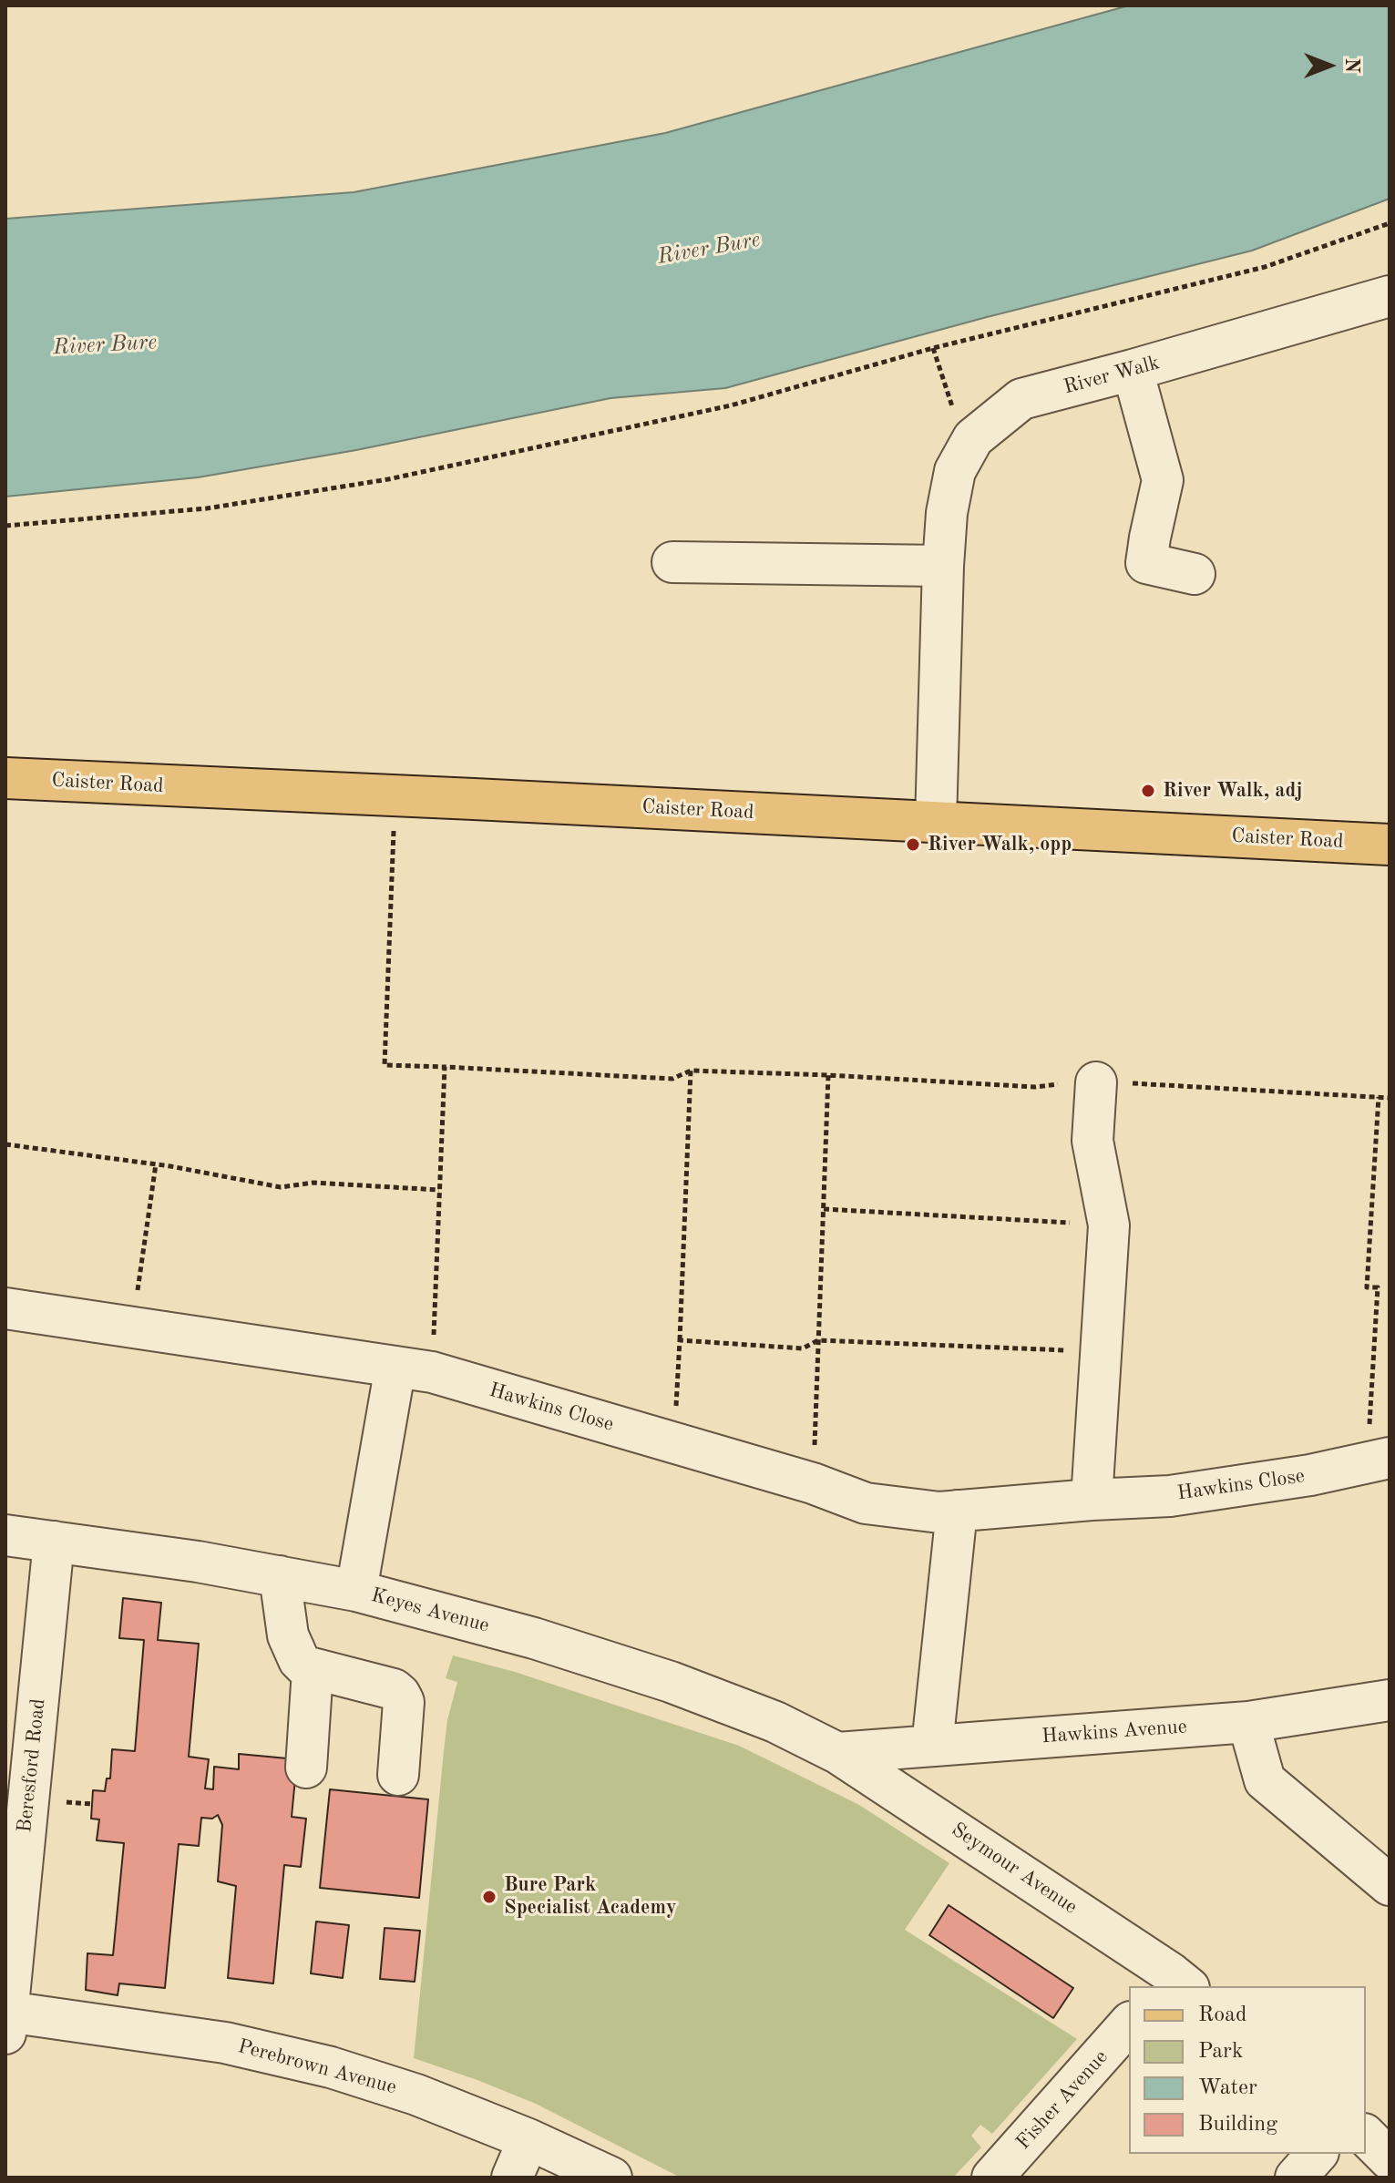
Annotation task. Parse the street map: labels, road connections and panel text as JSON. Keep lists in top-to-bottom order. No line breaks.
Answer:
{"streets":{"main road":["Caister Road"],"street":["River Walk","Hawkins Close","Keyes Avenue","Hawkins Avenue","Beresford Road","Seymour Avenue","Perebrown Avenue","Fisher Avenue"]},"crossings":[["River Walk","Caister Road"],["Keyes Avenue","Hawkins Avenue"],["Keyes Avenue","Beresford Road"],["Keyes Avenue","Seymour Avenue"],["Hawkins Avenue","Seymour Avenue"],["Beresford Road","Perebrown Avenue"]],"water":["River Bure"],"places":["River Walk, adj","River Walk, opp","Bure Park Specialist Academy"],"legend":["Road","Park","Water","Building"],"north":"right"}
